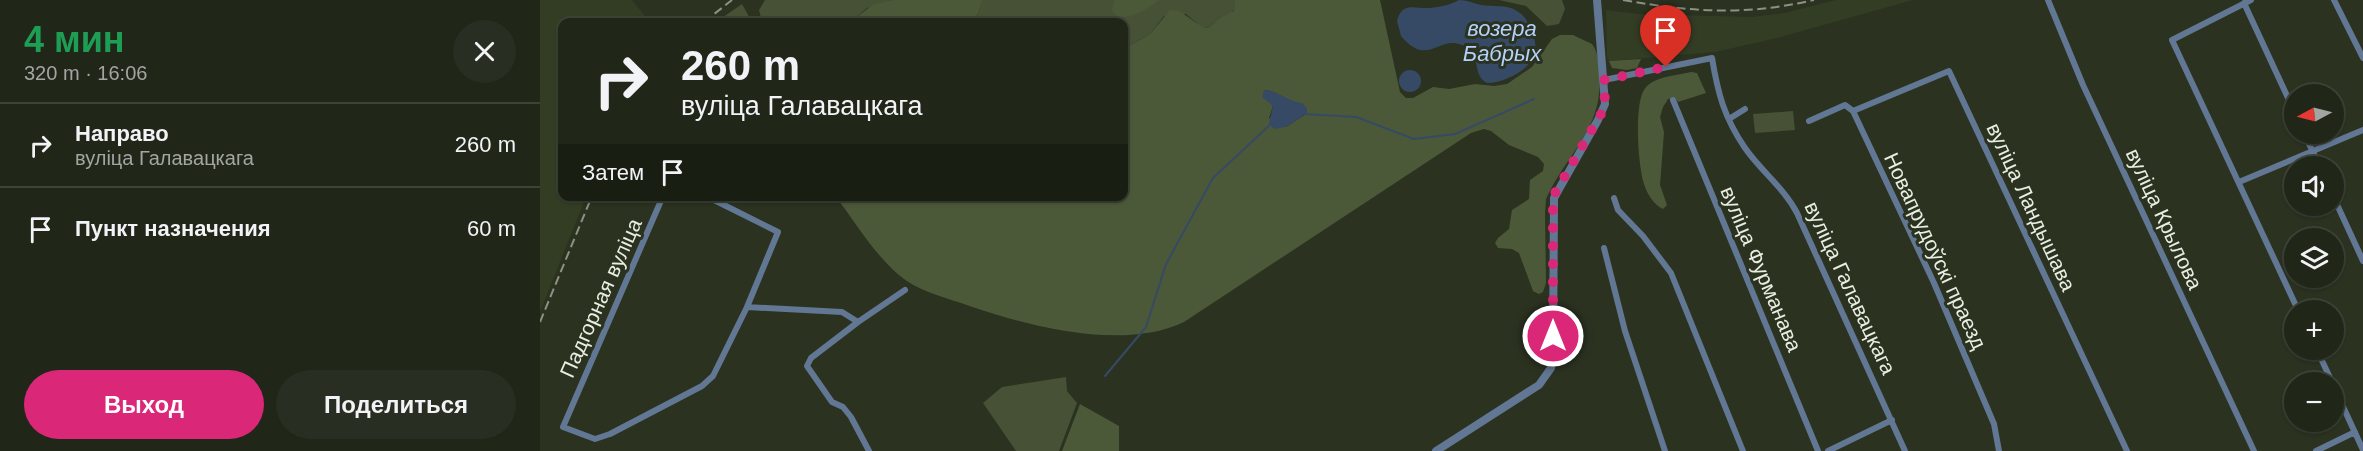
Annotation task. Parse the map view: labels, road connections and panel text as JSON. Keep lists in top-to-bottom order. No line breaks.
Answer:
{"streets":{"street":["вуліца Ландышава","вуліца Крылова","Новапрудоўскі праезд","вуліца Фурманава","вуліца Галавацкага","Падгорная вуліца"]},"crossings":[["вуліца Ландышава","Новапрудоўскі праезд"]],"water":["возера Бабрых"],"north":"left","page":{"heading":["4 мин","320 m · 16:06"],"turn":["260 m","вуліца Галавацкага"],"map_buttons":["+","−"],"list":[{"name":"Направо","note":"вуліца Галавацкага","value":"260 m"},{"name":"Пункт назначения","value":"60 m"}],"then":"Затем","buttons":["Выход","Поделиться"]}}
